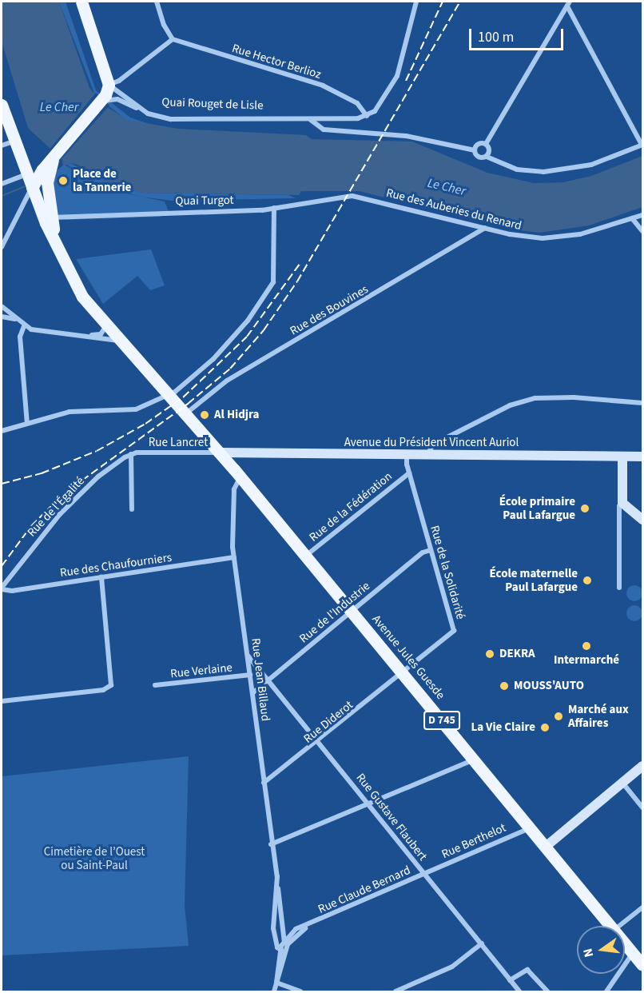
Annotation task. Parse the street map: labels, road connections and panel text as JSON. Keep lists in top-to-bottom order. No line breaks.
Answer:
{"streets":{"main road":["Avenue du Président Vincent Auriol","Avenue Jules Guesde","D 745"],"street":["Rue Hector Berlioz","Quai Rouget de Lisle","Quai Turgot","Rue des Auberies du Renard","Rue des Bouvines","Rue Lancret","Rue de l'Égalité","Rue de la Fédération","Rue des Chaufourniers","Rue de la Solidarité","Rue de l'Industrie","Rue Verlaine","Rue Jean Billaud","Rue Diderot","Rue Gustave Flaubert","Rue Berthelot","Rue Claude Bernard"]},"crossings":[["Rue Hector Berlioz","Quai Rouget de Lisle"],["Quai Turgot","Rue des Auberies du Renard"],["Rue des Auberies du Renard","Rue des Bouvines"],["Rue des Bouvines","Avenue Jules Guesde"],["Rue Lancret","Avenue du Président Vincent Auriol"],["Rue Lancret","Rue de l'Égalité"],["Rue Lancret","Avenue Jules Guesde"],["Avenue du Président Vincent Auriol","Rue de la Solidarité"],["Avenue du Président Vincent Auriol","Avenue Jules Guesde"],["Rue de l'Égalité","Rue des Chaufourniers"],["Rue de la Fédération","Rue de la Solidarité"],["Rue de la Fédération","Avenue Jules Guesde"],["Rue des Chaufourniers","Rue Jean Billaud"],["Rue de la Solidarité","Rue de l'Industrie"],["Rue de la Solidarité","Avenue Jules Guesde"],["Rue de la Solidarité","Rue Diderot"],["Rue de l'Industrie","Avenue Jules Guesde"],["Rue de l'Industrie","Rue Jean Billaud"],["Rue de l'Industrie","Rue Gustave Flaubert"],["Avenue Jules Guesde","Rue Jean Billaud"],["Avenue Jules Guesde","Rue Diderot"],["Avenue Jules Guesde","Rue Berthelot"],["Rue Verlaine","Rue Jean Billaud"],["Rue Jean Billaud","Rue Diderot"],["Rue Jean Billaud","Rue Gustave Flaubert"],["Rue Diderot","Rue Gustave Flaubert"],["Rue Gustave Flaubert","Rue Berthelot"],["Rue Gustave Flaubert","Rue Claude Bernard"],["Rue Berthelot","Rue Claude Bernard"]],"water":["Le Cher"],"parks":["Cimetière de l’Ouest ou Saint-Paul"],"places":["Place de la Tannerie","Al Hidjra","École primaire Paul Lafargue","École maternelle Paul Lafargue","Intermarché","DEKRA","MOUSS'AUTO","Marché aux Affaires","La Vie Claire"],"scale_bar":"100 m","north":"left"}
